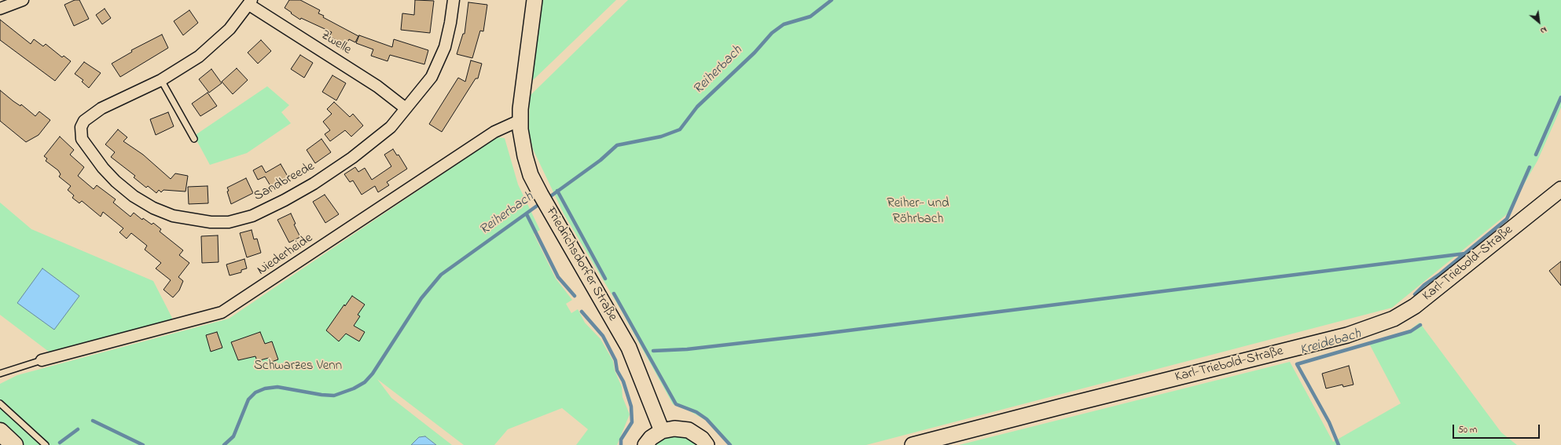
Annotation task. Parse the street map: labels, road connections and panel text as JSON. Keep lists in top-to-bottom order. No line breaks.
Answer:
{"streets":{"street":["Zwelle","Sandbreede","Niederheide","Karl-Triebold-Straße","Friedrichsdorfer Straße"]},"crossings":[["Zwelle","Sandbreede"],["Niederheide","Friedrichsdorfer Straße"]],"water":["Reiherbach","Kreidebach"],"parks":["Reiher- und Röhrbach","Schwarzes Venn"],"scale_bar":"50 m","north":"bottom right"}
